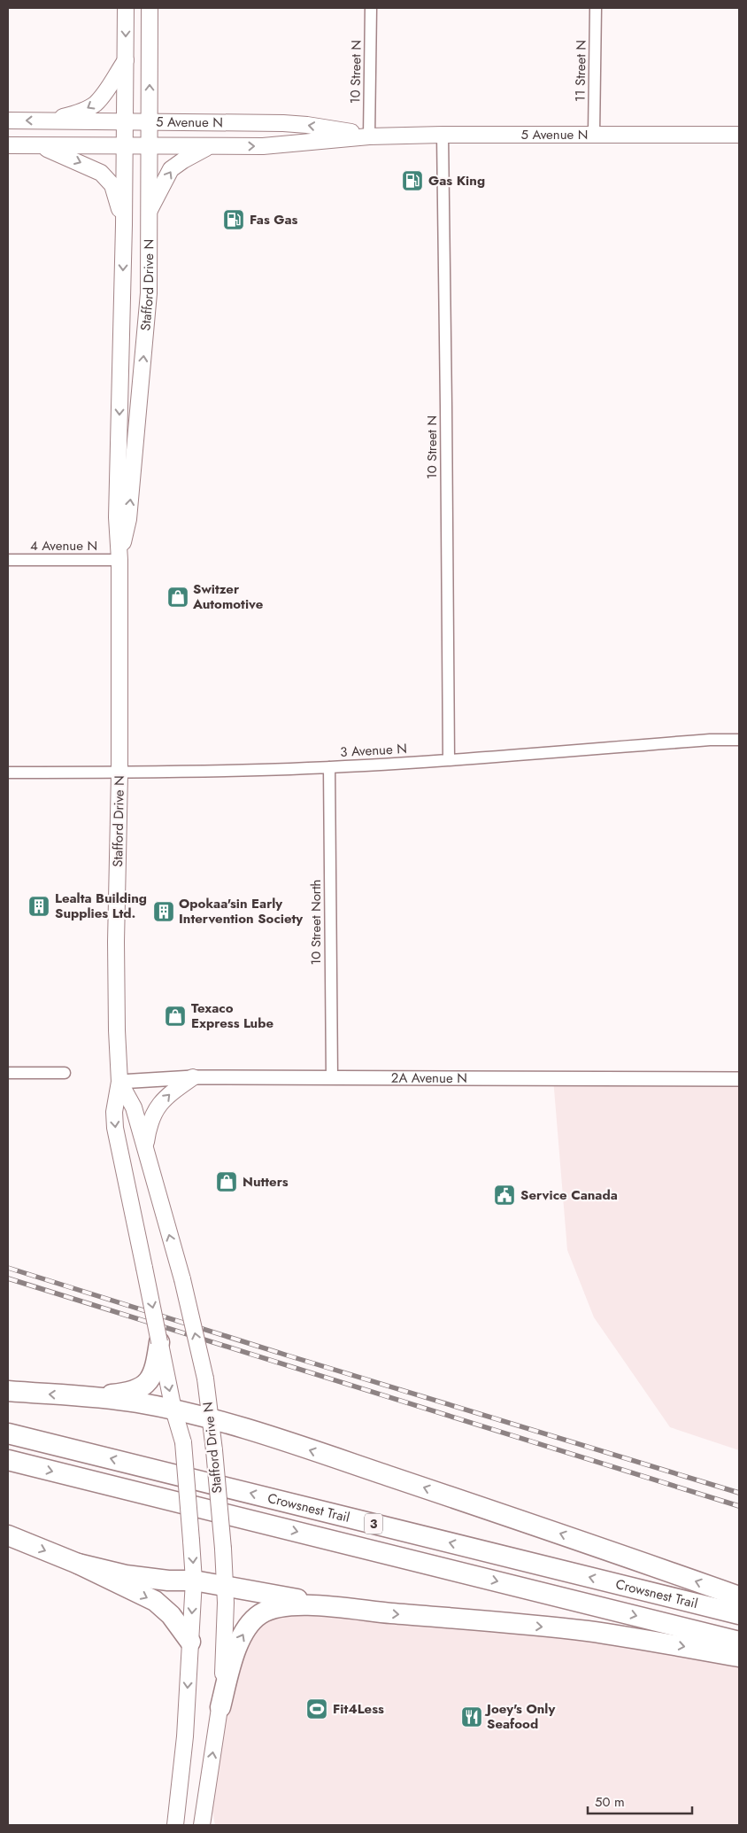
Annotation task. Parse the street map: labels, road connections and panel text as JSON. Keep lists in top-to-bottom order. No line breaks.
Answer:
{"streets":{"highway":["Crowsnest Trail","3"],"main road":["5 Avenue N","Stafford Drive N"],"street":["11 Street N","10 Street N","4 Avenue N","3 Avenue N","10 Street North","2A Avenue N"]},"crossings":[["11 Street N","5 Avenue N"],["10 Street N","5 Avenue N"],["10 Street N","3 Avenue N"],["5 Avenue N","Stafford Drive N"],["Stafford Drive N","4 Avenue N"],["Stafford Drive N","3 Avenue N"],["Stafford Drive N","2A Avenue N"],["3 Avenue N","10 Street North"],["10 Street North","2A Avenue N"]],"places":{"fuel station":["Gas King","Fas Gas"],"shop":["Switzer Automotive","Texaco Express Lube","Nutters"],"building":["Lealta Building Supplies Ltd.","Opokaa'sin Early Intervention Society"],"public building":["Service Canada"],"sports":["Fit4Less"],"restaurant":["Joey's Only Seafood"]},"scale_bar":"50 m"}
